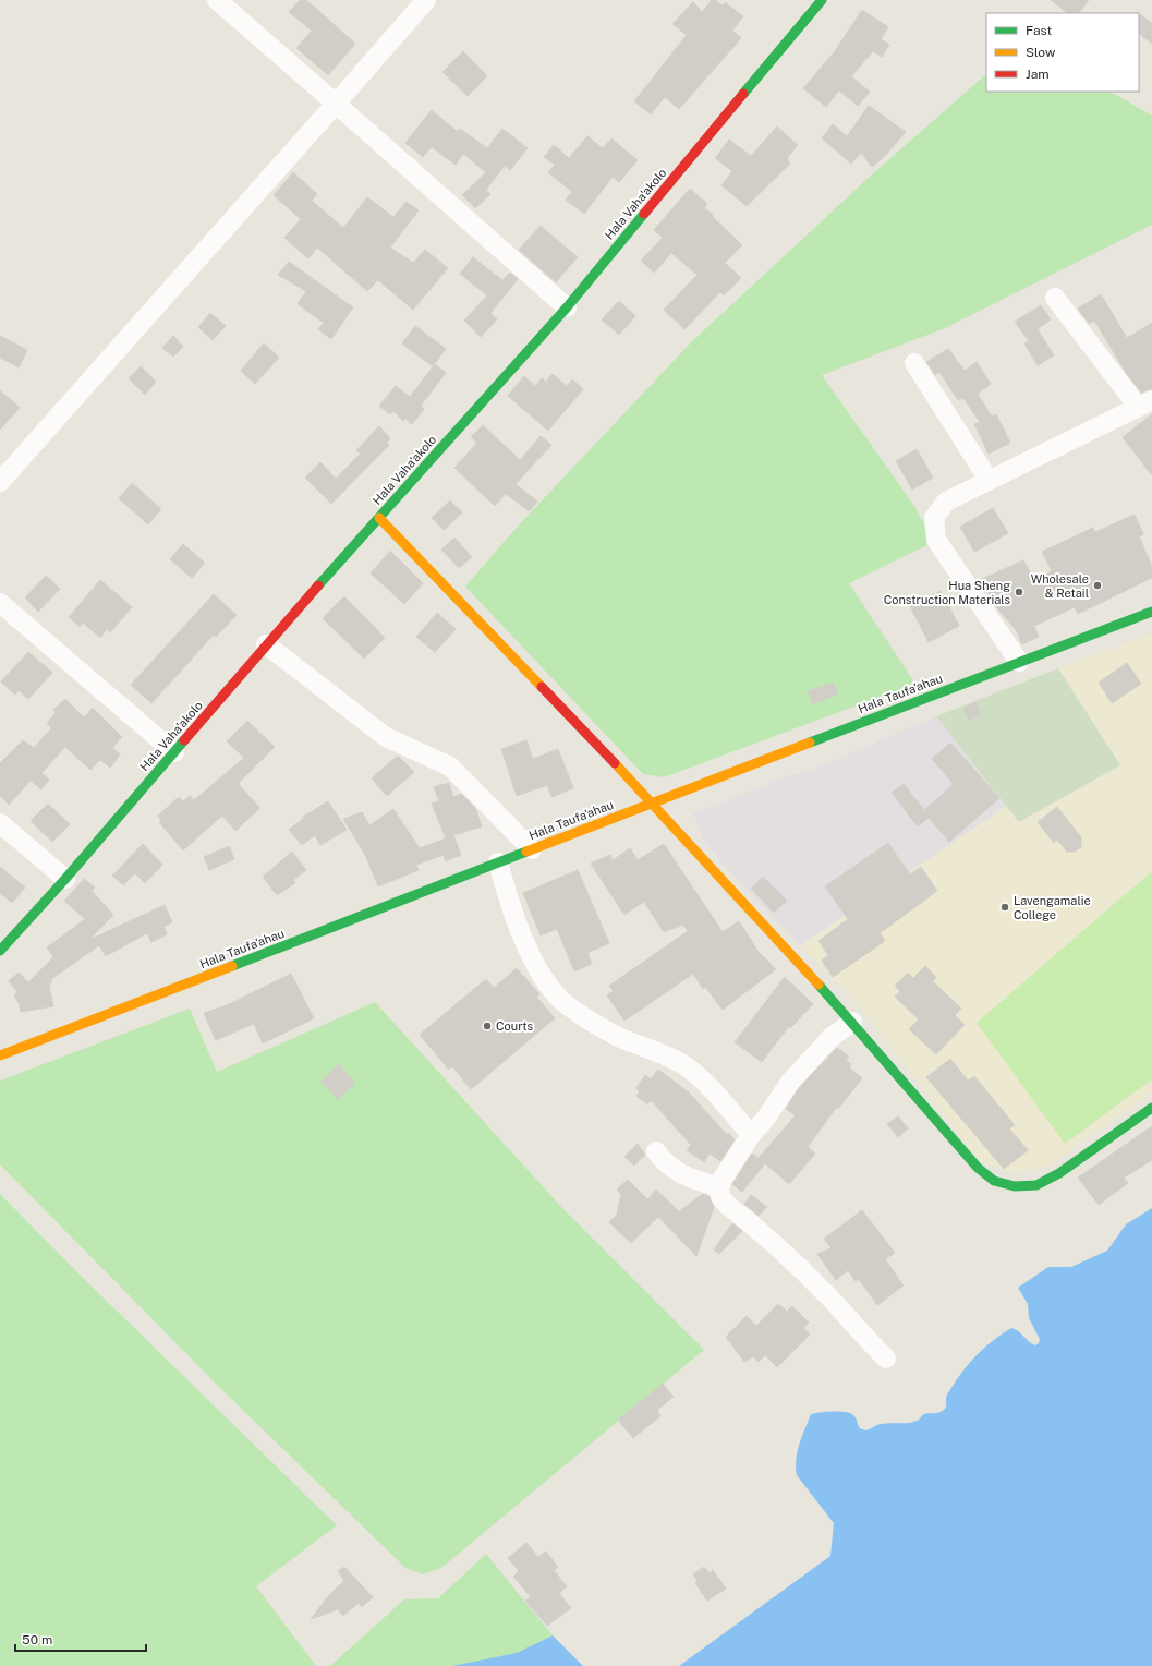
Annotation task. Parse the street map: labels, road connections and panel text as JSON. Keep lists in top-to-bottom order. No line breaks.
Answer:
{"streets":{"main road":["Hala Vaha'akolo","Hala Taufa'ahau"]},"places":["Wholesale & Retail","Hua Sheng Construction Materials","Lavengamalie College","Courts"],"legend":["Fast","Slow","Jam"],"scale_bar":"50 m"}
